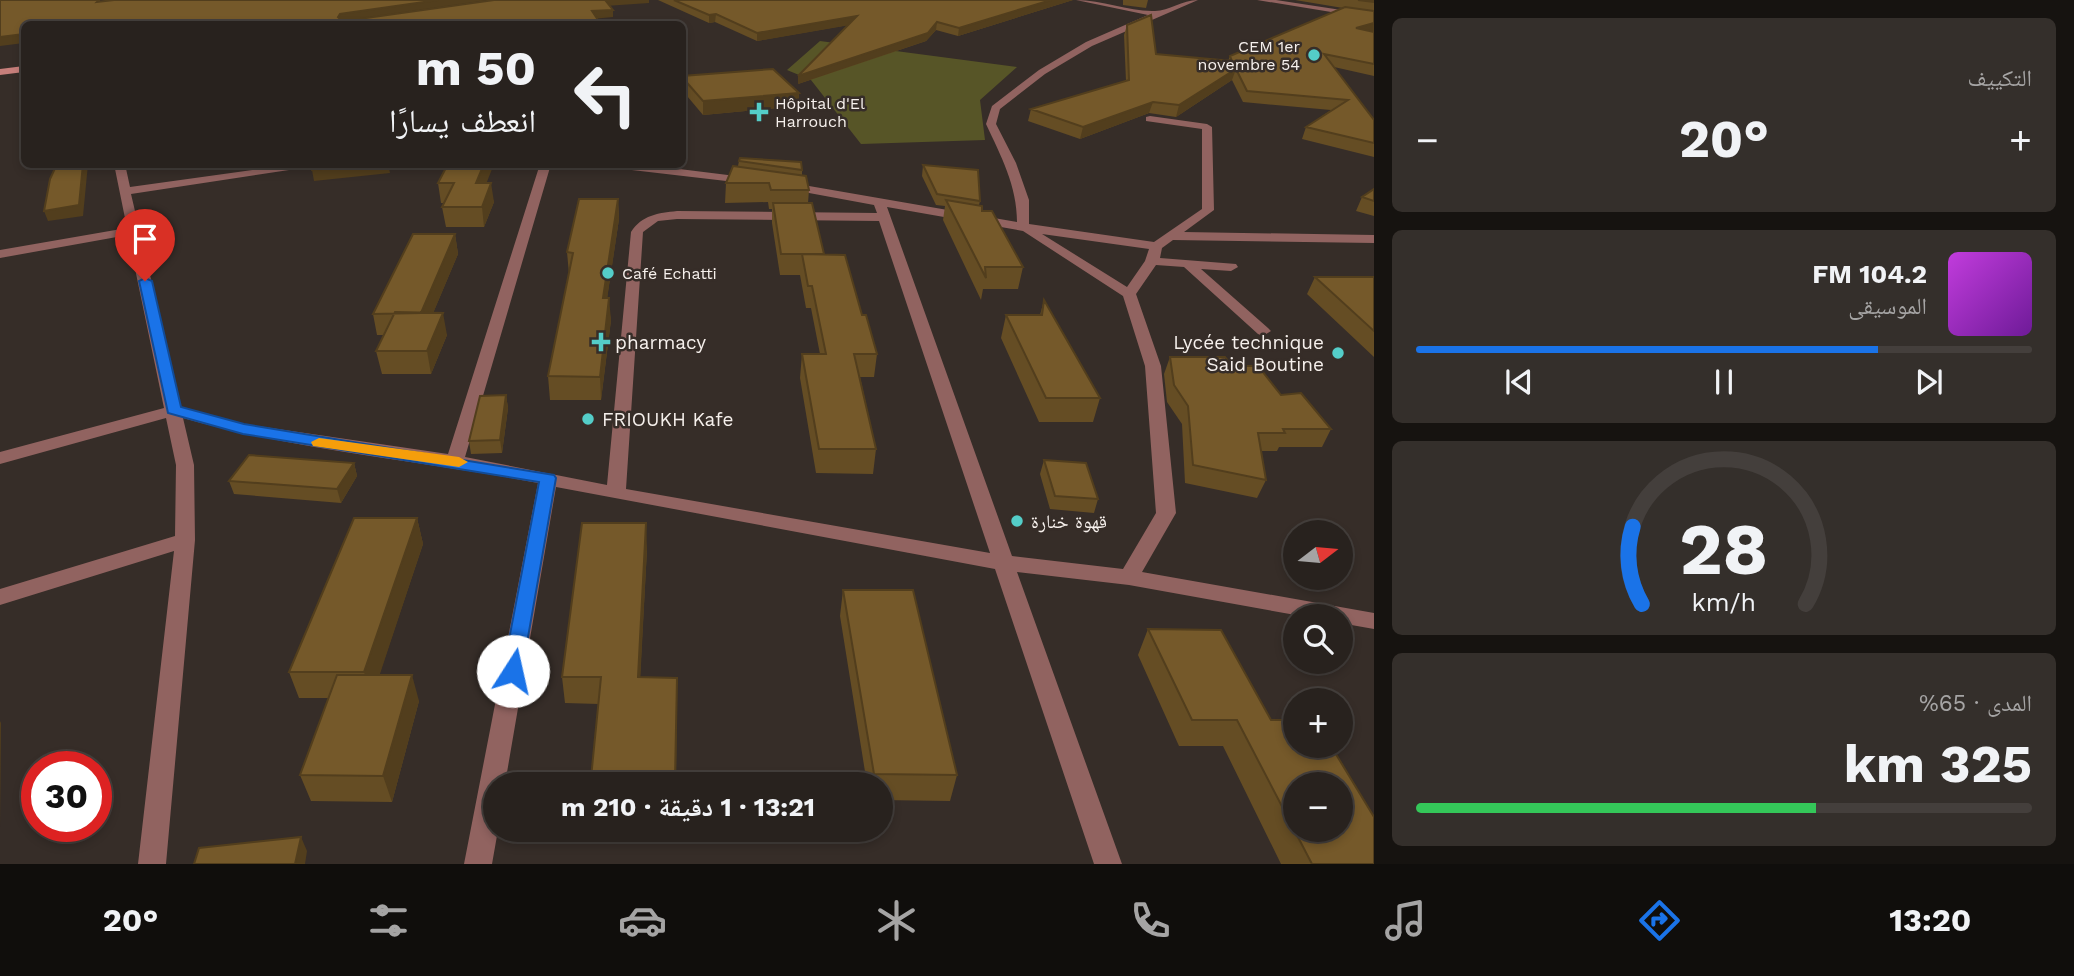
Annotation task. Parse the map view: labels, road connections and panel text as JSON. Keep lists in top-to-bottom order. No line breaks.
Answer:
{"places":{"other":["CEM 1er novembre 54","Café Echatti","Lycée technique Said Boutine","FRIOUKH Kafe","قهوة خنارة"],"health":["Hôpital d'El Harrouch","pharmacy"]},"north":"right","page":{"tile":["التكييف",["المدى · 65%","325 km"]],"turn":["50 m","انعطف يسارًا"],"heat":["−","20°","+"],"song":["104.2 FM","الموسيقى"],"map_buttons":["+","−"],"limit":"30","trip":"13:21 · 1 دقيقة · 210 m","tabs":["13:20","20°"],"gauge":["28","km/h"]}}
